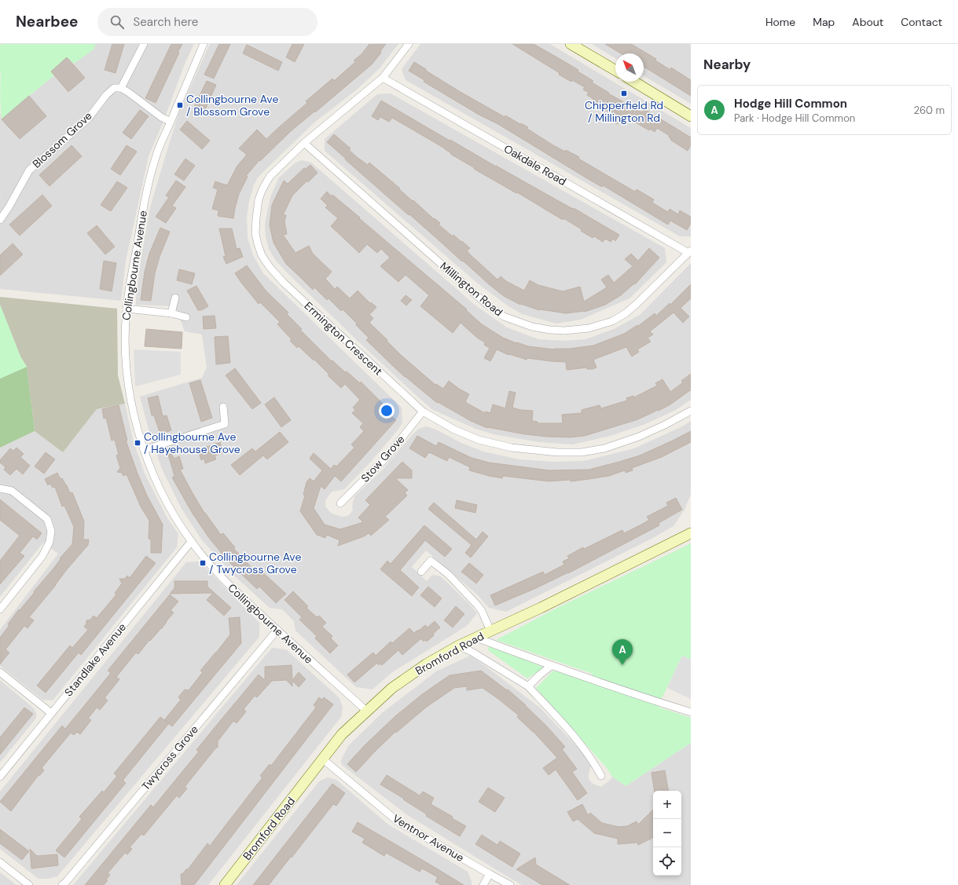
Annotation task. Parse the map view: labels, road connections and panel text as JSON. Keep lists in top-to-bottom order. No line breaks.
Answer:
{"streets":{"street":["Blossom Grove","Oakdale Road","Collingbourne Avenue","Millington Road","Ermington Crescent","Stow Grove","Bromford Road","Standlake Avenue","Twycross Grove","Ventnor Avenue"]},"crossings":[["Oakdale Road","Millington Road"],["Oakdale Road","Ermington Crescent"],["Collingbourne Avenue","Bromford Road"],["Collingbourne Avenue","Standlake Avenue"],["Collingbourne Avenue","Twycross Grove"],["Millington Road","Ermington Crescent"],["Ermington Crescent","Stow Grove"],["Bromford Road","Ventnor Avenue"]],"places":{"transit":["Chipperfield Rd / Millington Rd","Collingbourne Ave / Blossom Grove","Collingbourne Ave / Hayehouse Grove","Collingbourne Ave / Twycross Grove"]},"north":"top left","page":{"header":"Nearbee","search":"Search here","nav":["Home","Map","About","Contact"],"heading":"Nearby","list":[{"mark":"A","name":"Hodge Hill Common","note":"Park · Hodge Hill Common","value":"260 m"}],"pins":"A","map_buttons":["+","−"]}}
